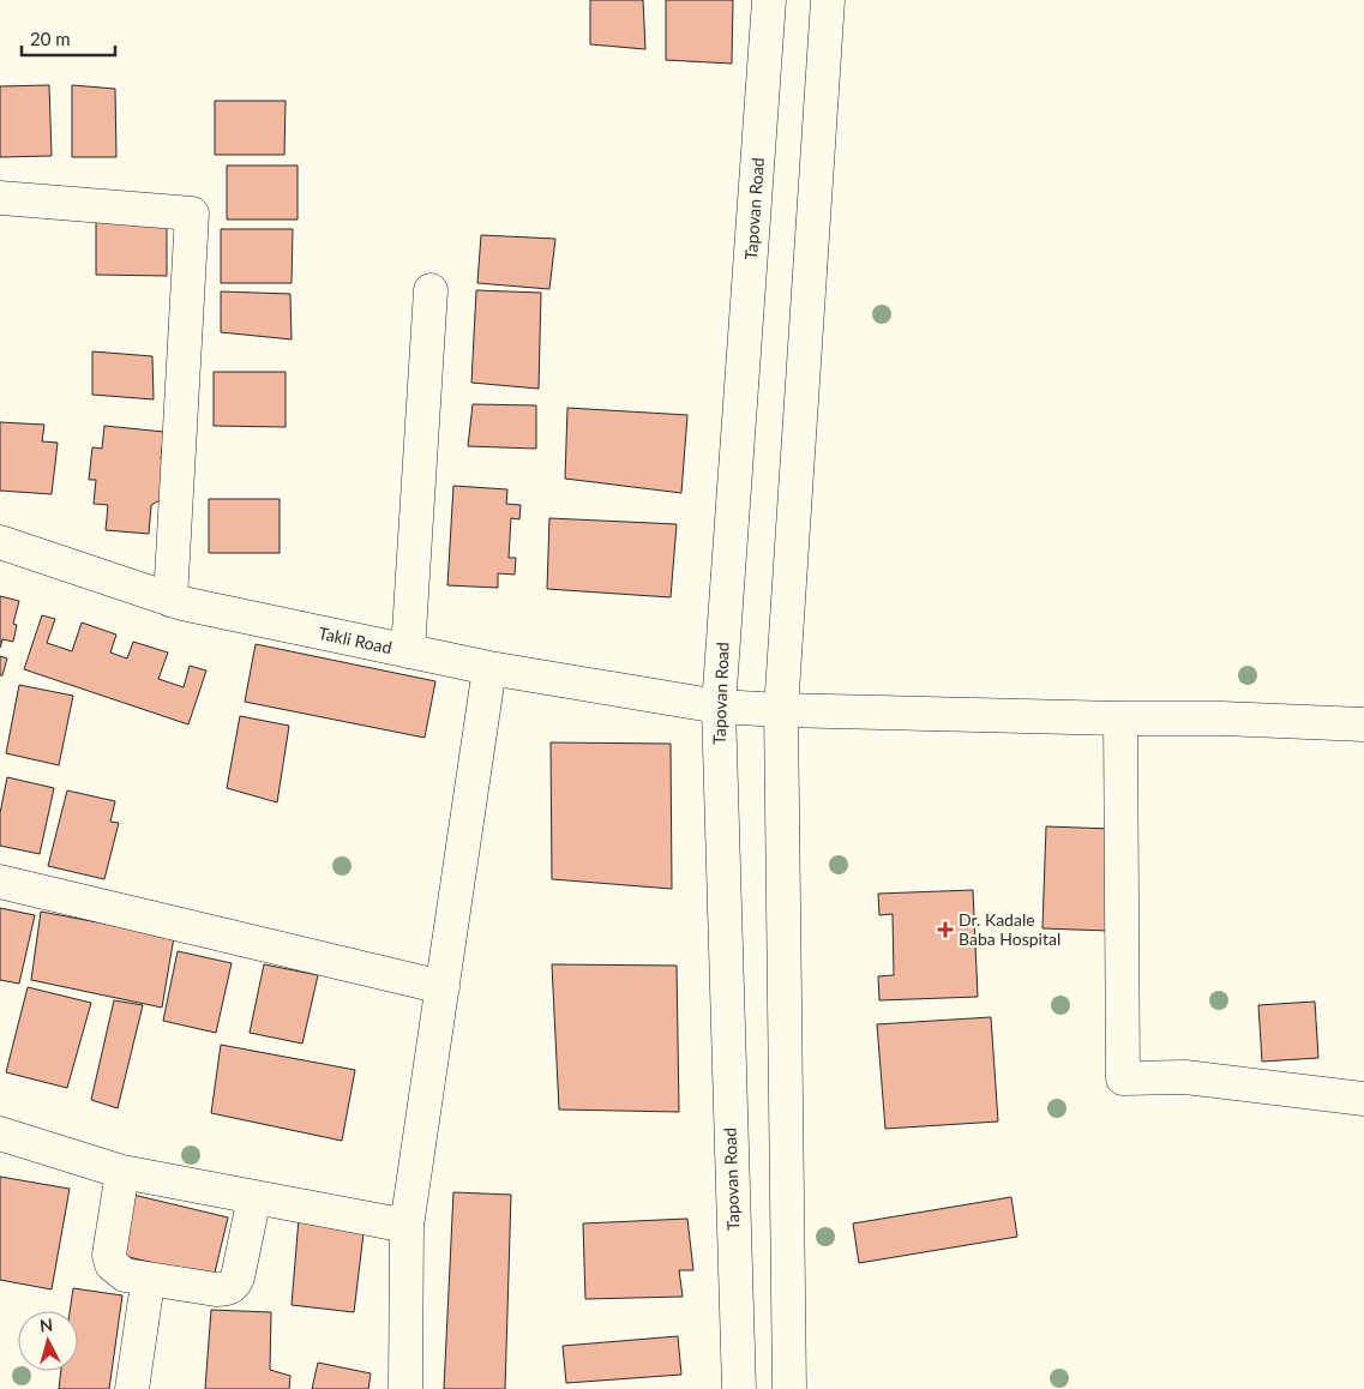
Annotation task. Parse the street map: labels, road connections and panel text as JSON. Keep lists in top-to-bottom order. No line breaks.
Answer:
{"streets":{"street":["Tapovan Road","Takli Road"]},"crossings":[["Tapovan Road","Takli Road"]],"places":{"health":["Dr. Kadale Baba Hospital"]},"scale_bar":"20 m","north":"top"}
